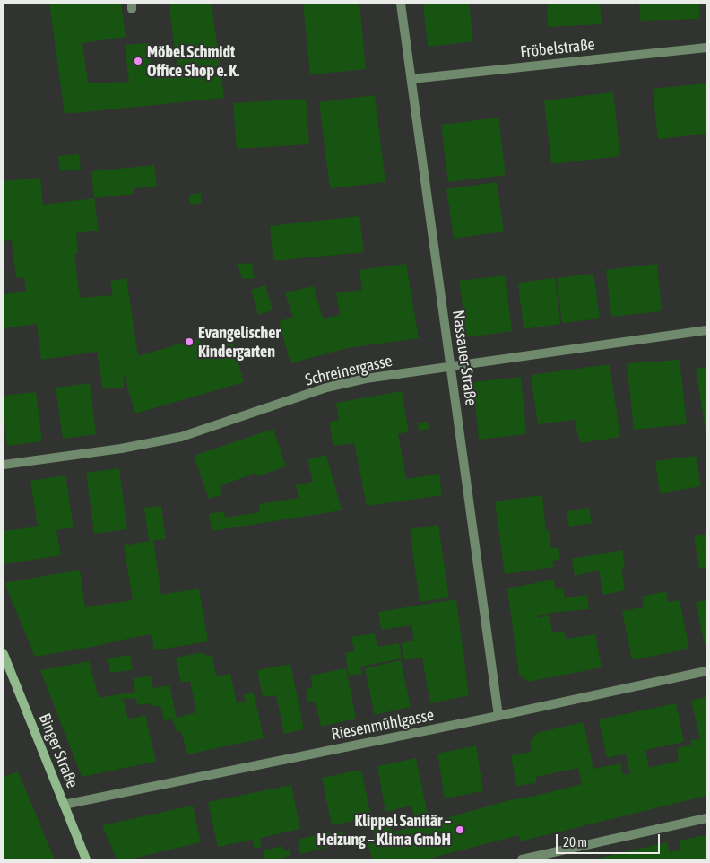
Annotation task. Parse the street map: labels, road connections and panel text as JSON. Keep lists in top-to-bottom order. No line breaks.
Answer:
{"streets":{"street":["Fröbelstraße","Nassauer Straße","Schreinergasse","Riesenmühlgasse","Binger Straße"]},"crossings":[["Fröbelstraße","Nassauer Straße"],["Nassauer Straße","Schreinergasse"],["Nassauer Straße","Riesenmühlgasse"],["Riesenmühlgasse","Binger Straße"]],"places":["Möbel Schmidt Office Shop e. K.","Evangelischer Kindergarten","Klippel Sanitär – Heizung – Klima GmbH"],"scale_bar":"20 m"}
